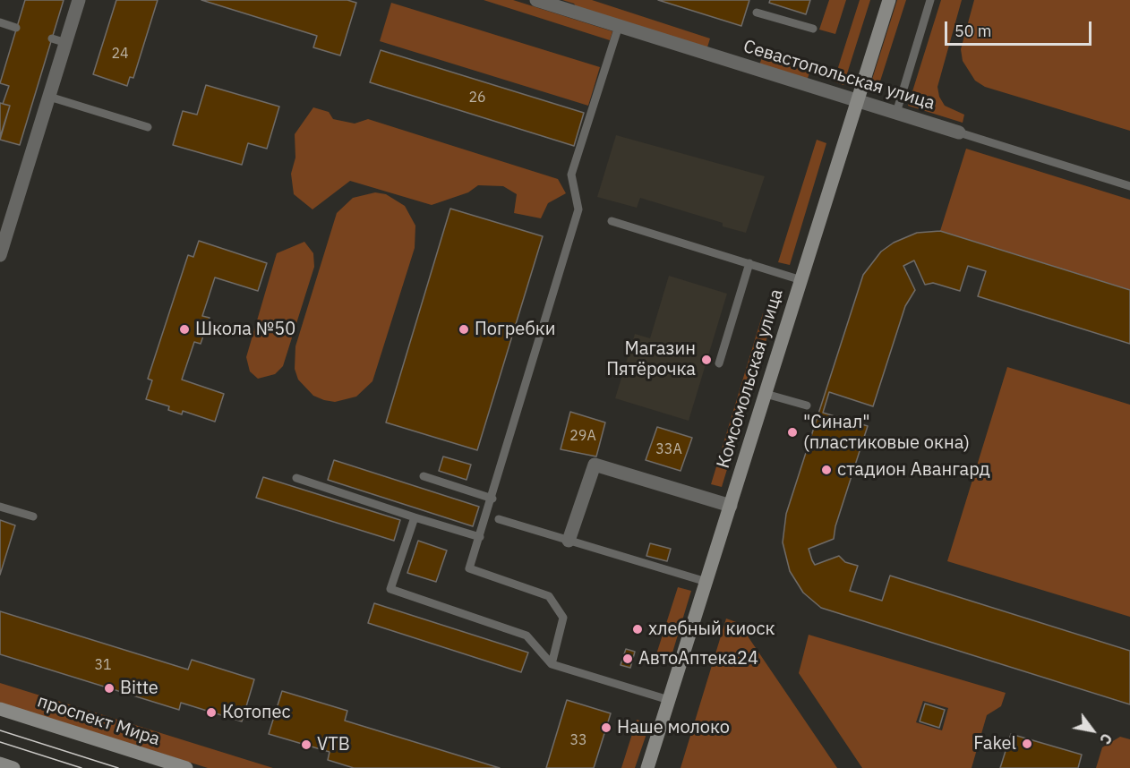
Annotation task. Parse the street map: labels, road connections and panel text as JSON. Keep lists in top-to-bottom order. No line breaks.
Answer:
{"streets":{"street":["Севастопольская улица","Комсомольская улица","проспект Мира"]},"crossings":[["Севастопольская улица","Комсомольская улица"]],"places":["Школа №50","Погребки","Магазин Пятёрочка","\"Синал\" (пластиковые окна)","стадион Авангард","хлебный киоск","АвтоАптека24","Bitte","Котопес","Наше молоко","Fakel","VTB"],"house_numbers":["24","26","29А","33А","31","33"],"scale_bar":"50 m","north":"bottom right"}
